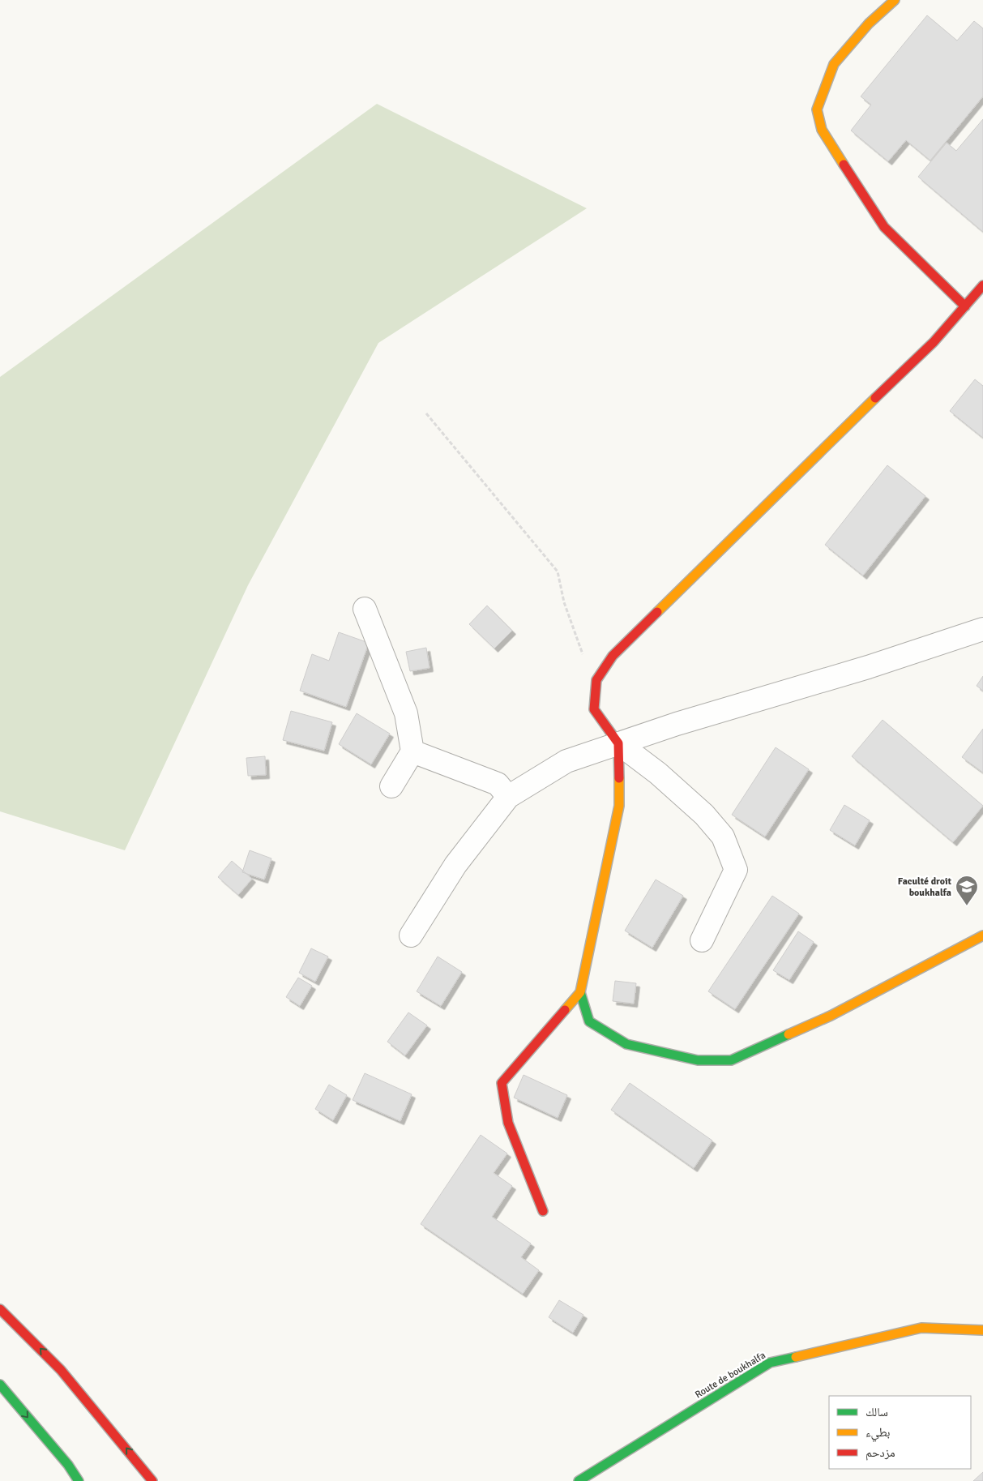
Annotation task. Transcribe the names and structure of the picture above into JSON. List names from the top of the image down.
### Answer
{
  "streets": {
    "main road": ["Route de boukhalfa"]
  },
  "places": {
    "school or university": ["Faculté droit boukhalfa"]
  },
  "legend": ["سالك", "بطيء", "مزدحم"]
}
